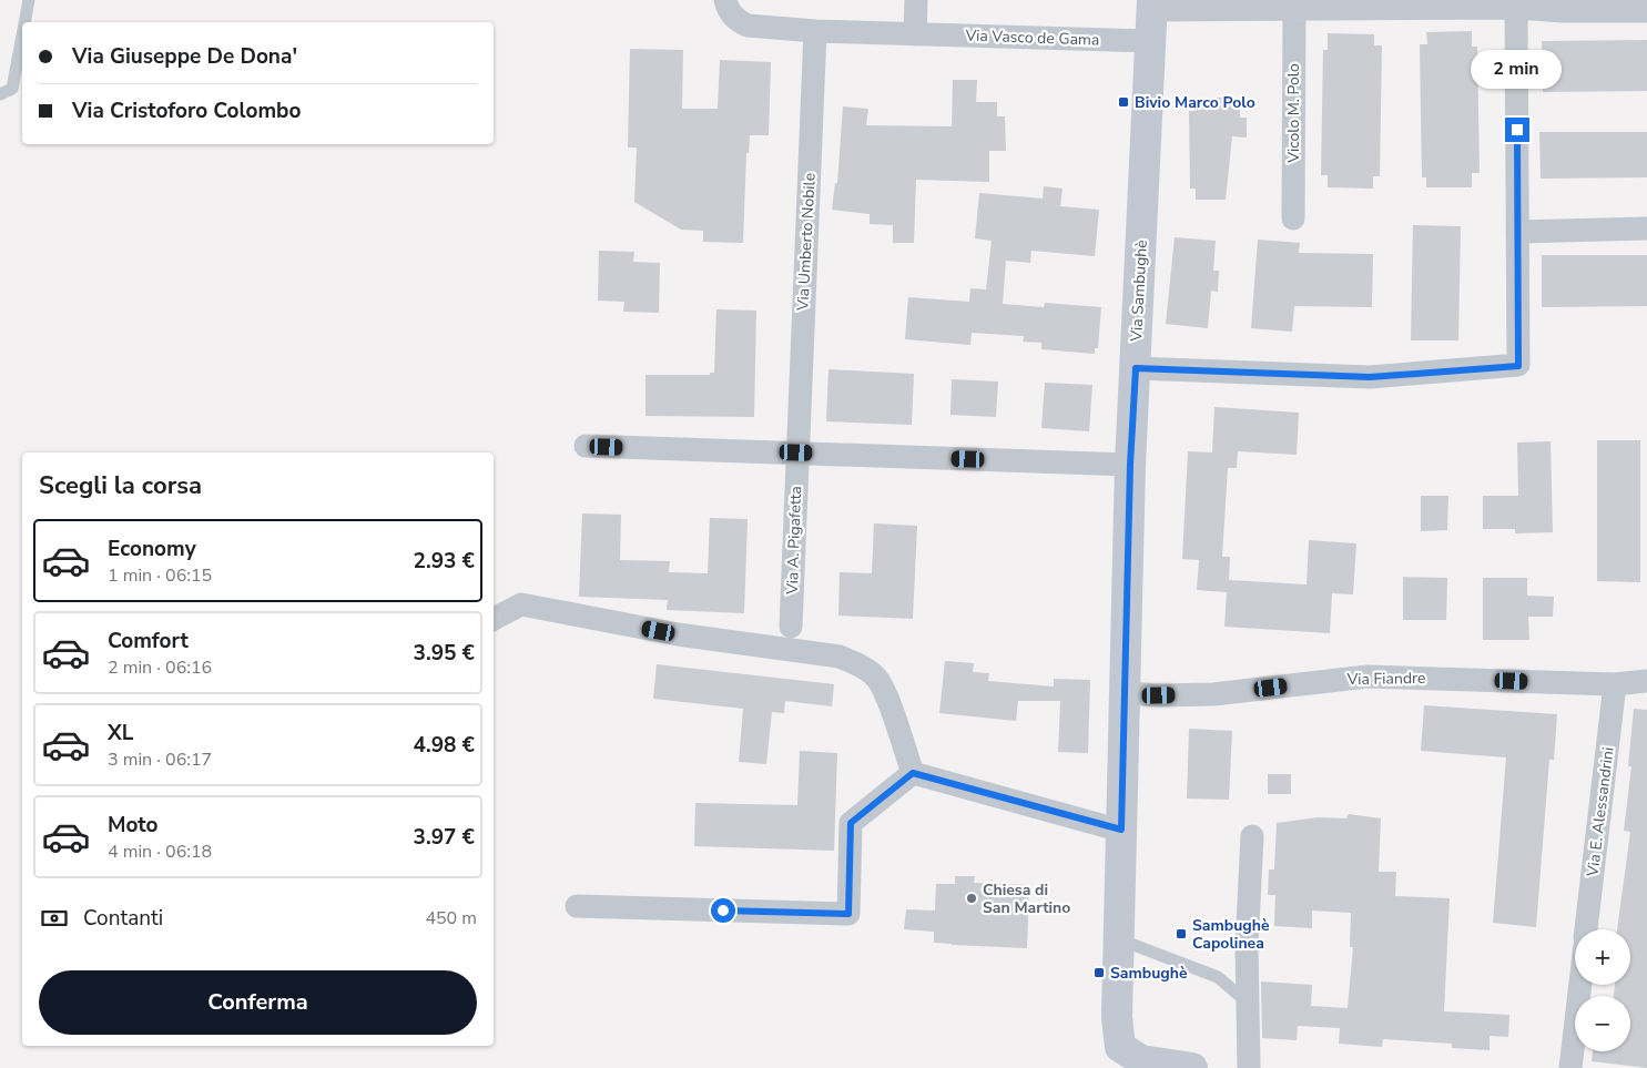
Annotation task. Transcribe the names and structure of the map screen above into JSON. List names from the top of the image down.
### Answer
{
  "streets": {
    "street": [
      "Via Vasco de Gama",
      "Vicolo M. Polo",
      "Via Umberto Nobile",
      "Via Sambughè",
      "Via A. Pigafetta",
      "Via Fiandre",
      "Via E. Alessandrini"
    ]
  },
  "crossings": [
    ["Via Vasco de Gama", "Via Umberto Nobile"],
    ["Via Vasco de Gama", "Via Sambughè"],
    ["Via Umberto Nobile", "Via A. Pigafetta"],
    ["Via Sambughè", "Via Fiandre"],
    ["Via Fiandre", "Via E. Alessandrini"]
  ],
  "places": {
    "transit": ["Bivio Marco Polo", "Sambughè Capolinea", "Sambughè"],
    "other": ["Chiesa di San Martino"]
  },
  "page": {
    "banner": ["Via Giuseppe De Dona'", "Via Cristoforo Colombo"],
    "bubble": "2 min",
    "heading": "Scegli la corsa",
    "list": [
      {
        "name": "Economy",
        "note": "1 min · 06:15",
        "value": "2.93 €"
      },
      {
        "name": "Comfort",
        "note": "2 min · 06:16",
        "value": "3.95 €"
      },
      {
        "name": "XL",
        "note": "3 min · 06:17",
        "value": "4.98 €"
      },
      {
        "name": "Moto",
        "note": "4 min · 06:18",
        "value": "3.97 €"
      }
    ],
    "pay": ["Contanti", "450 m"],
    "map_buttons": ["+", "−"],
    "buttons": "Conferma"
  }
}
